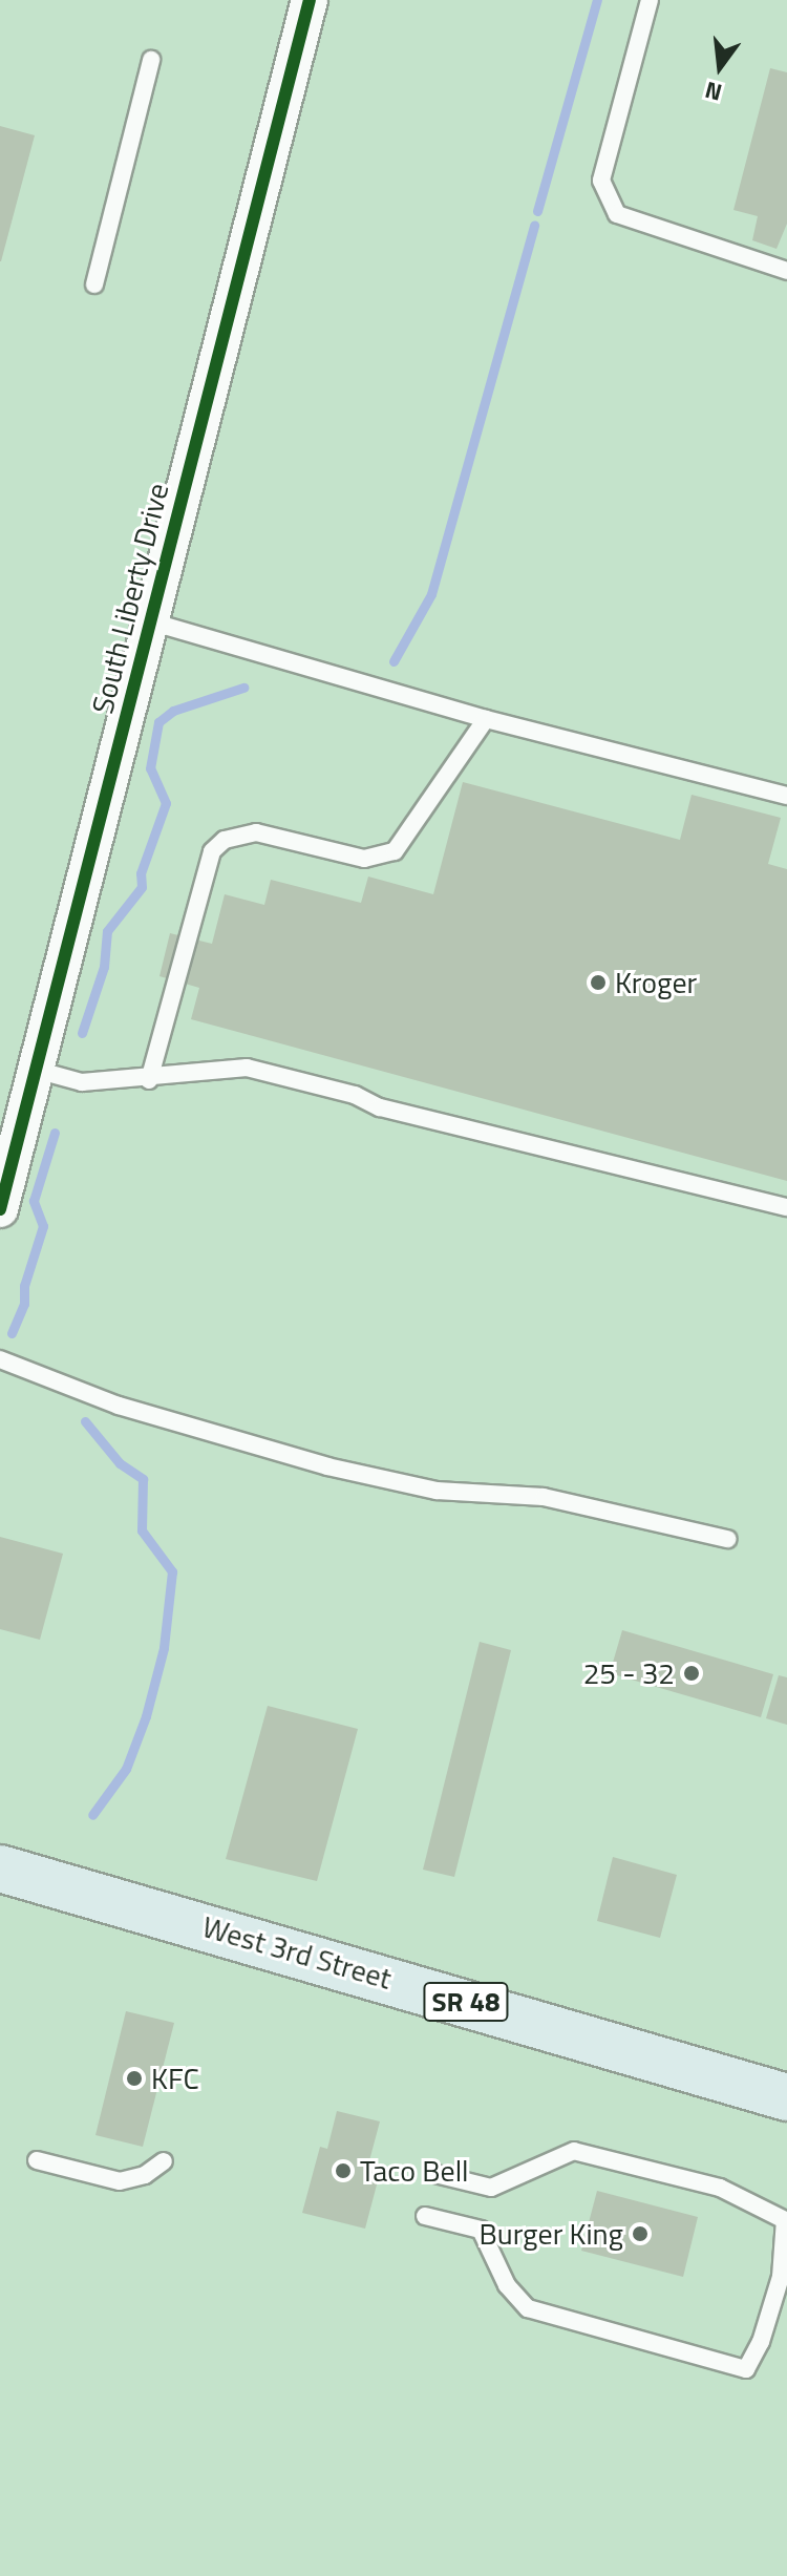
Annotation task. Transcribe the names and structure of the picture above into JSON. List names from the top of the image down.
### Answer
{
  "streets": {
    "main road": ["West 3rd Street", "SR 48"],
    "street": ["South Liberty Drive"]
  },
  "places": [
    "Kroger",
    "25 - 32",
    "KFC",
    "Taco Bell",
    "Burger King"
  ],
  "north": "bottom"
}
